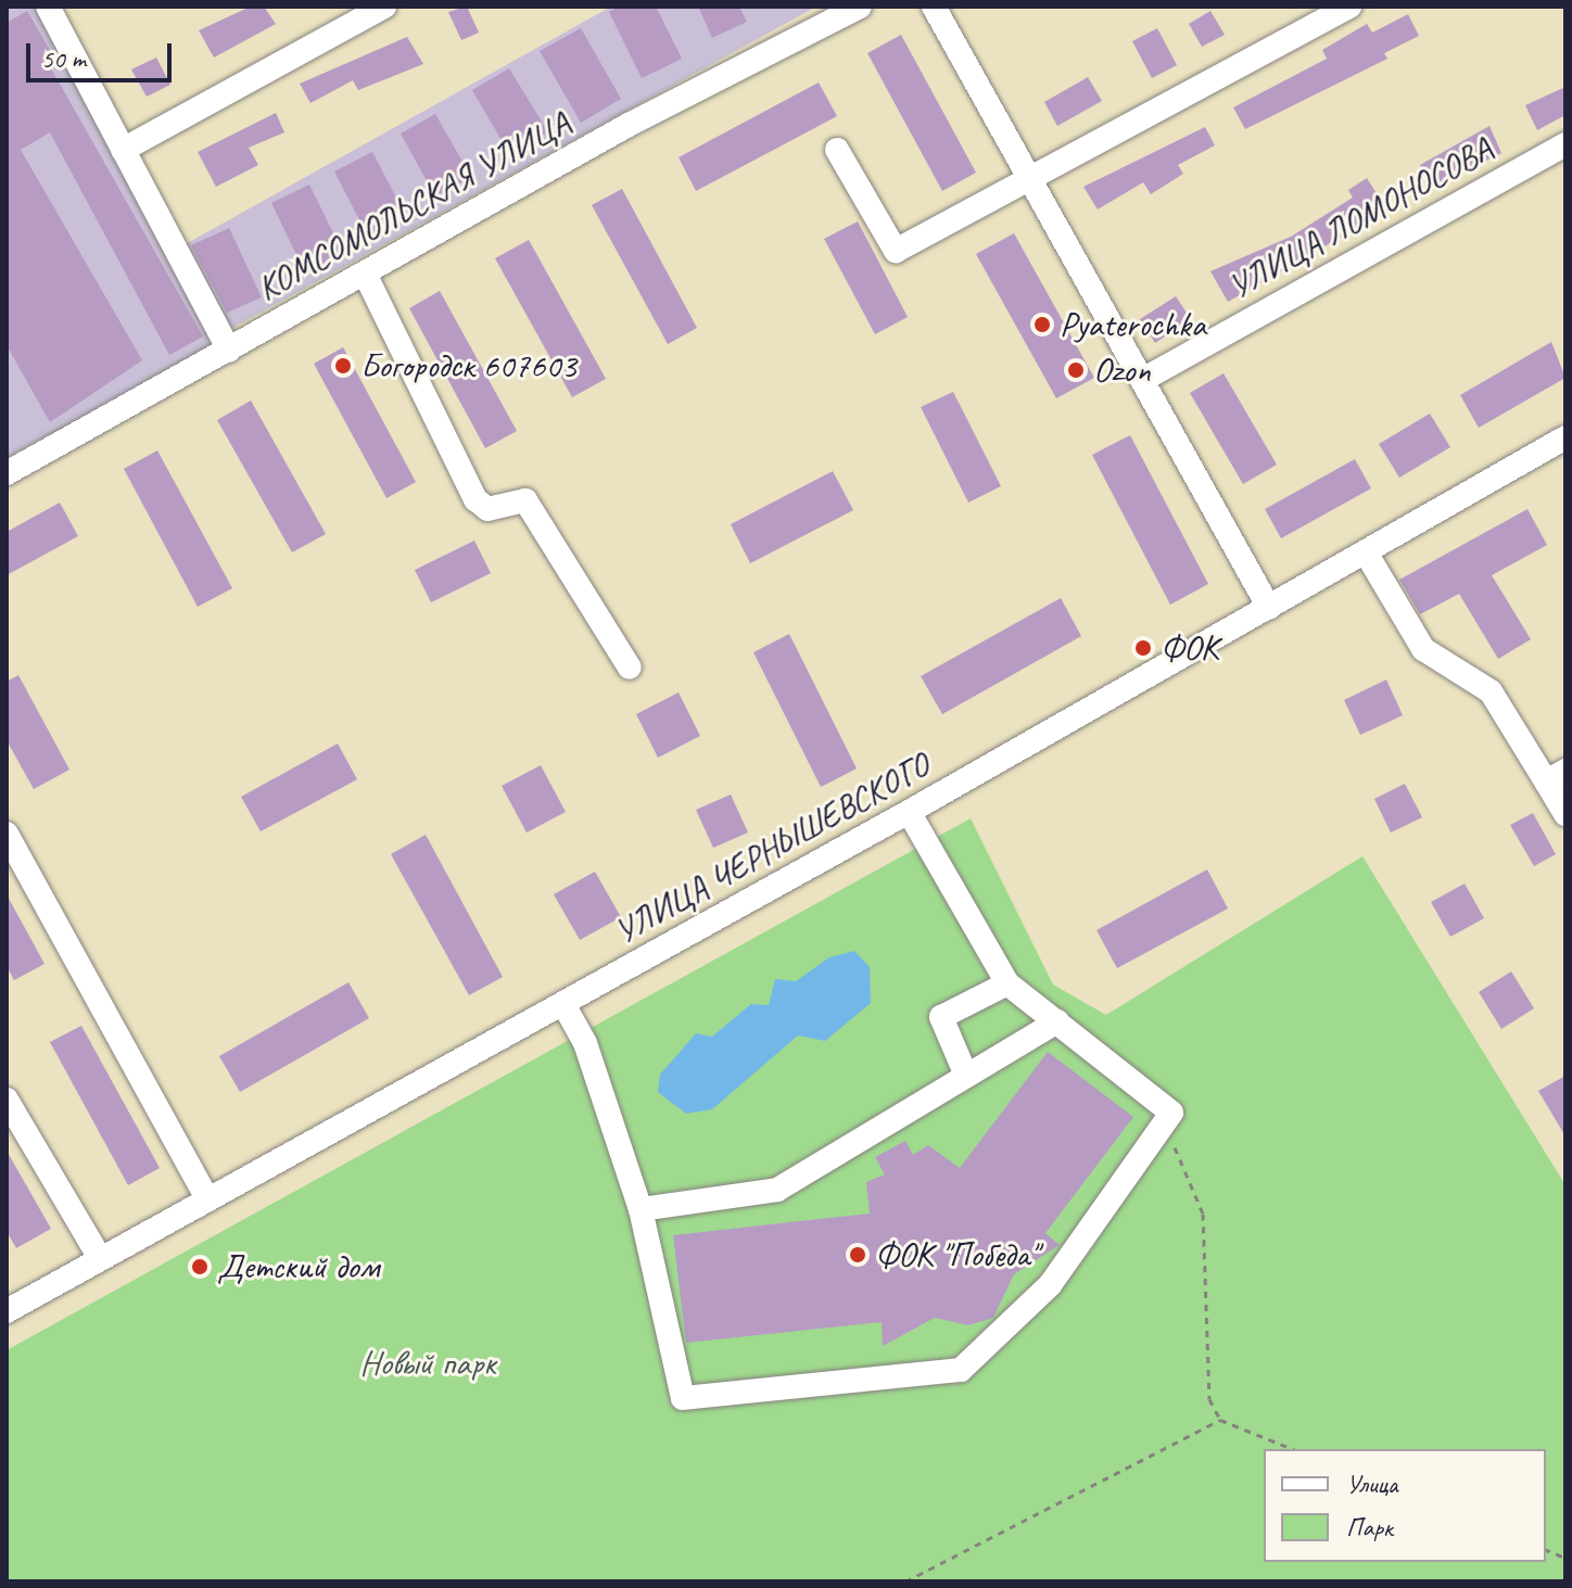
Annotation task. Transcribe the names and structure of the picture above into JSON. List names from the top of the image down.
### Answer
{
  "streets": {
    "street": ["КОМСОМОЛЬСКАЯ УЛИЦА", "УЛИЦА ЛОМОНОСОВА", "УЛИЦА ЧЕРНЫШЕВСКОГО"]
  },
  "parks": ["Новый парк"],
  "places": [
    "Pyaterochka",
    "Богородск 607603",
    "Ozon",
    "ФОК",
    "ФОК \"Победа\"",
    "Детский дом"
  ],
  "legend": ["Улица", "Парк"],
  "scale_bar": "50 m"
}
